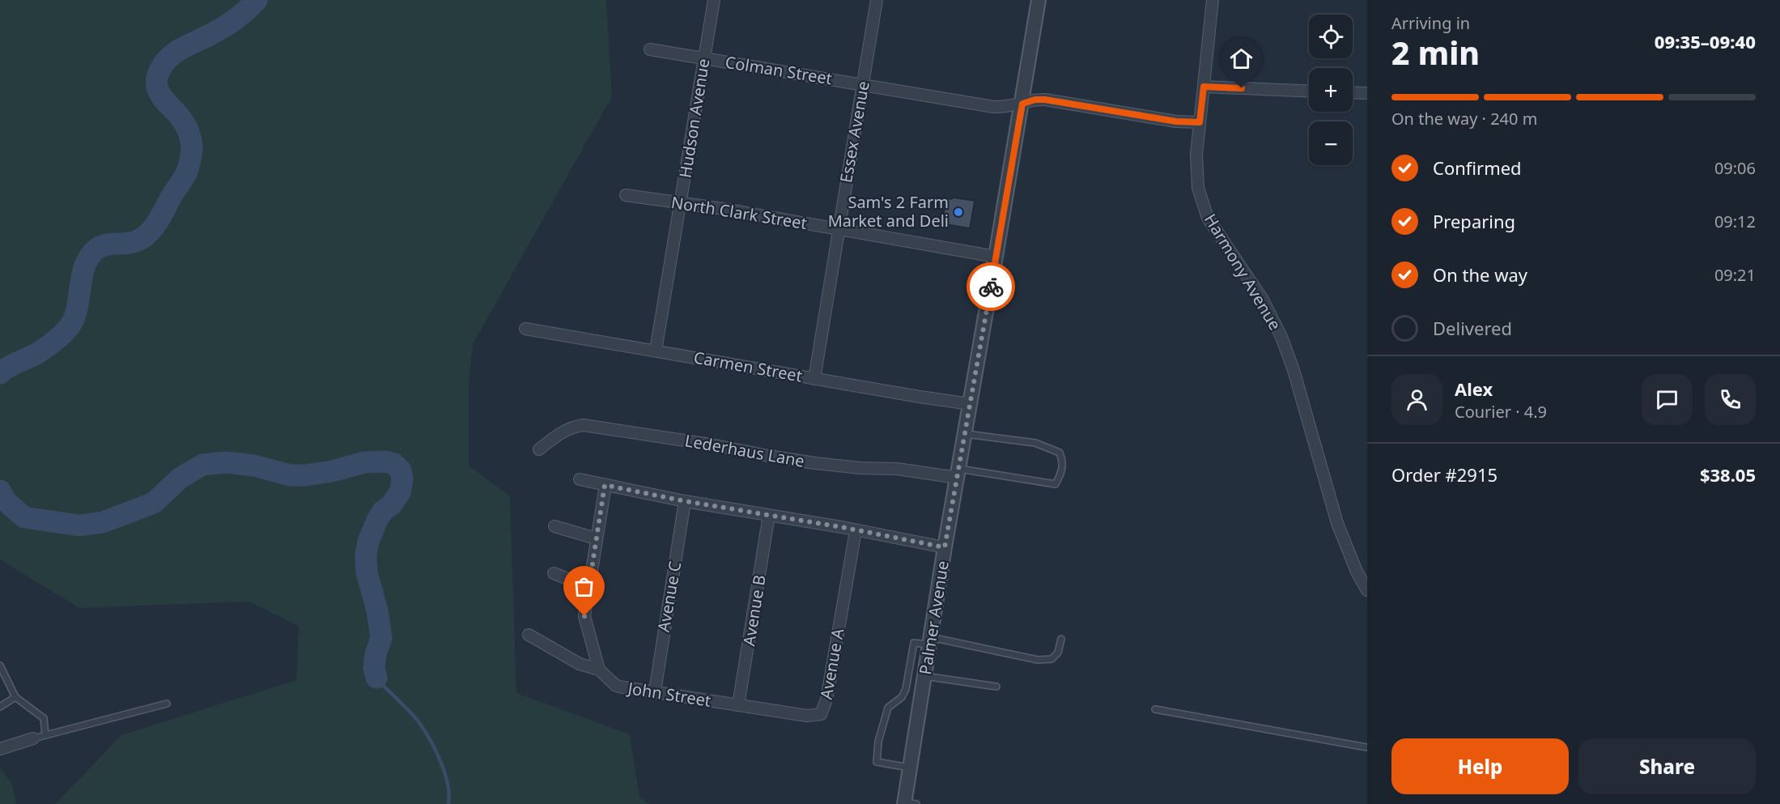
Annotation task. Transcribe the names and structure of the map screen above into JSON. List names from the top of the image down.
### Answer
{
  "streets": {
    "street": [
      "Colman Street",
      "Hudson Avenue",
      "Essex Avenue",
      "North Clark Street",
      "Harmony Avenue",
      "Carmen Street",
      "Lederhaus Lane",
      "Avenue C",
      "Avenue B",
      "Palmer Avenue",
      "Avenue A",
      "John Street"
    ]
  },
  "crossings": [
    ["Colman Street", "Hudson Avenue"],
    ["Colman Street", "Essex Avenue"],
    ["Colman Street", "Harmony Avenue"],
    ["Colman Street", "Palmer Avenue"],
    ["Hudson Avenue", "North Clark Street"],
    ["Hudson Avenue", "Carmen Street"],
    ["Essex Avenue", "North Clark Street"],
    ["Essex Avenue", "Carmen Street"],
    ["North Clark Street", "Palmer Avenue"],
    ["Carmen Street", "Palmer Avenue"],
    ["Lederhaus Lane", "Palmer Avenue"],
    ["Avenue C", "John Street"],
    ["Avenue B", "Avenue A"],
    ["Avenue B", "John Street"],
    ["Avenue A", "John Street"]
  ],
  "places": ["Sam's 2 Farm Market and Deli"],
  "page": {
    "heading": ["2 min", "Arriving in", "09:35–09:40"],
    "panel": [
      "Alex",
      "Courier · 4.9",
      "Order #2915",
      "$38.05"
    ],
    "map_buttons": ["+", "−"],
    "bar": "On the way · 240 m",
    "list": [
      ["Confirmed", "09:06"],
      ["Preparing", "09:12"],
      ["On the way", "09:21"],
      "Delivered"
    ],
    "buttons": ["Help", "Share"]
  }
}
